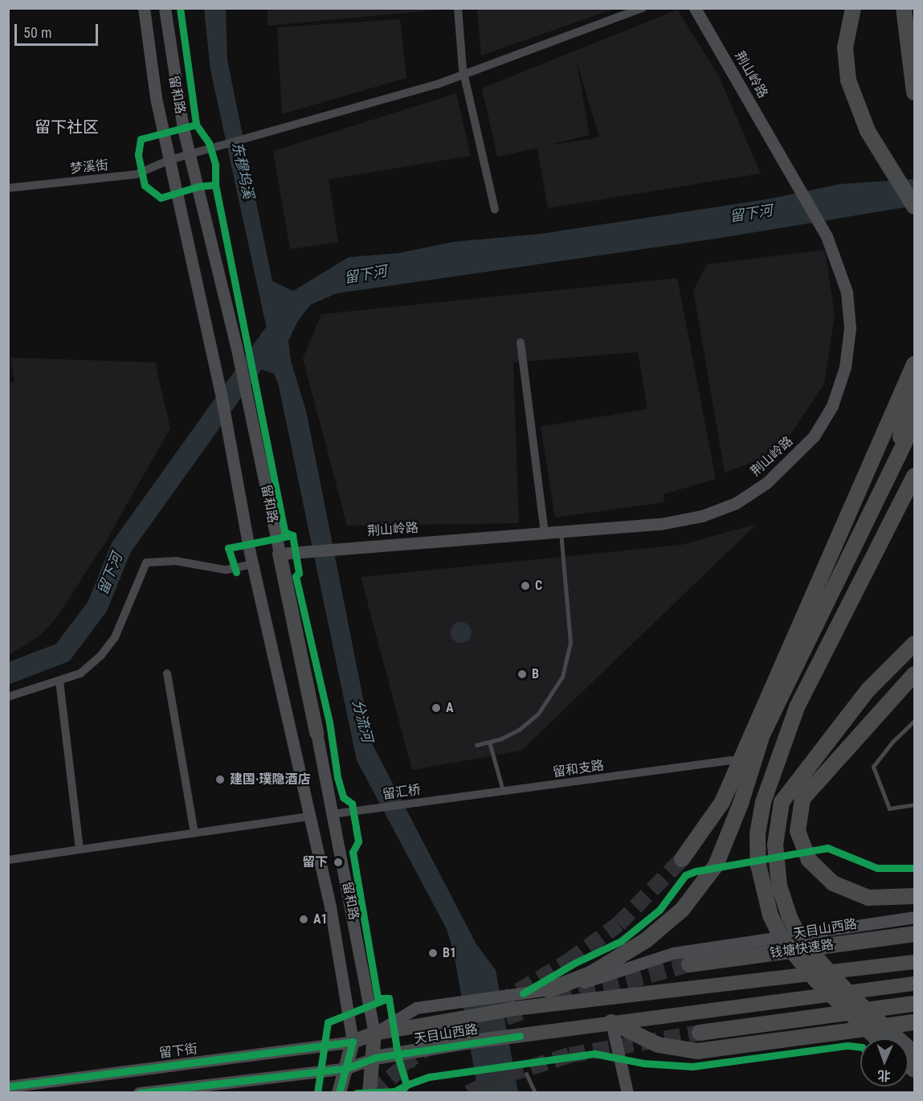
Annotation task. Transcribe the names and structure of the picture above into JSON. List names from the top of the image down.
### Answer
{
  "streets": {
    "highway": ["钱塘快速路"],
    "main road": [
      "荆山岭路",
      "留和路",
      "天目山西路",
      "留下街"
    ],
    "street": ["梦溪街", "留和支路", "留汇桥"]
  },
  "crossings": [
    ["荆山岭路", "留和路"],
    ["留和路", "梦溪街"],
    ["留和路", "留汇桥"],
    ["留和路", "天目山西路"],
    ["留和路", "留下街"],
    ["留和支路", "留汇桥"],
    ["天目山西路", "留下街"]
  ],
  "districts": ["留下社区"],
  "water": ["东穆坞溪", "留下河", "分流河"],
  "places": [
    "C",
    "B",
    "A",
    "建国·璞隐酒店",
    "留下",
    "A1",
    "B1"
  ],
  "scale_bar": "50 m",
  "north": "bottom"
}
